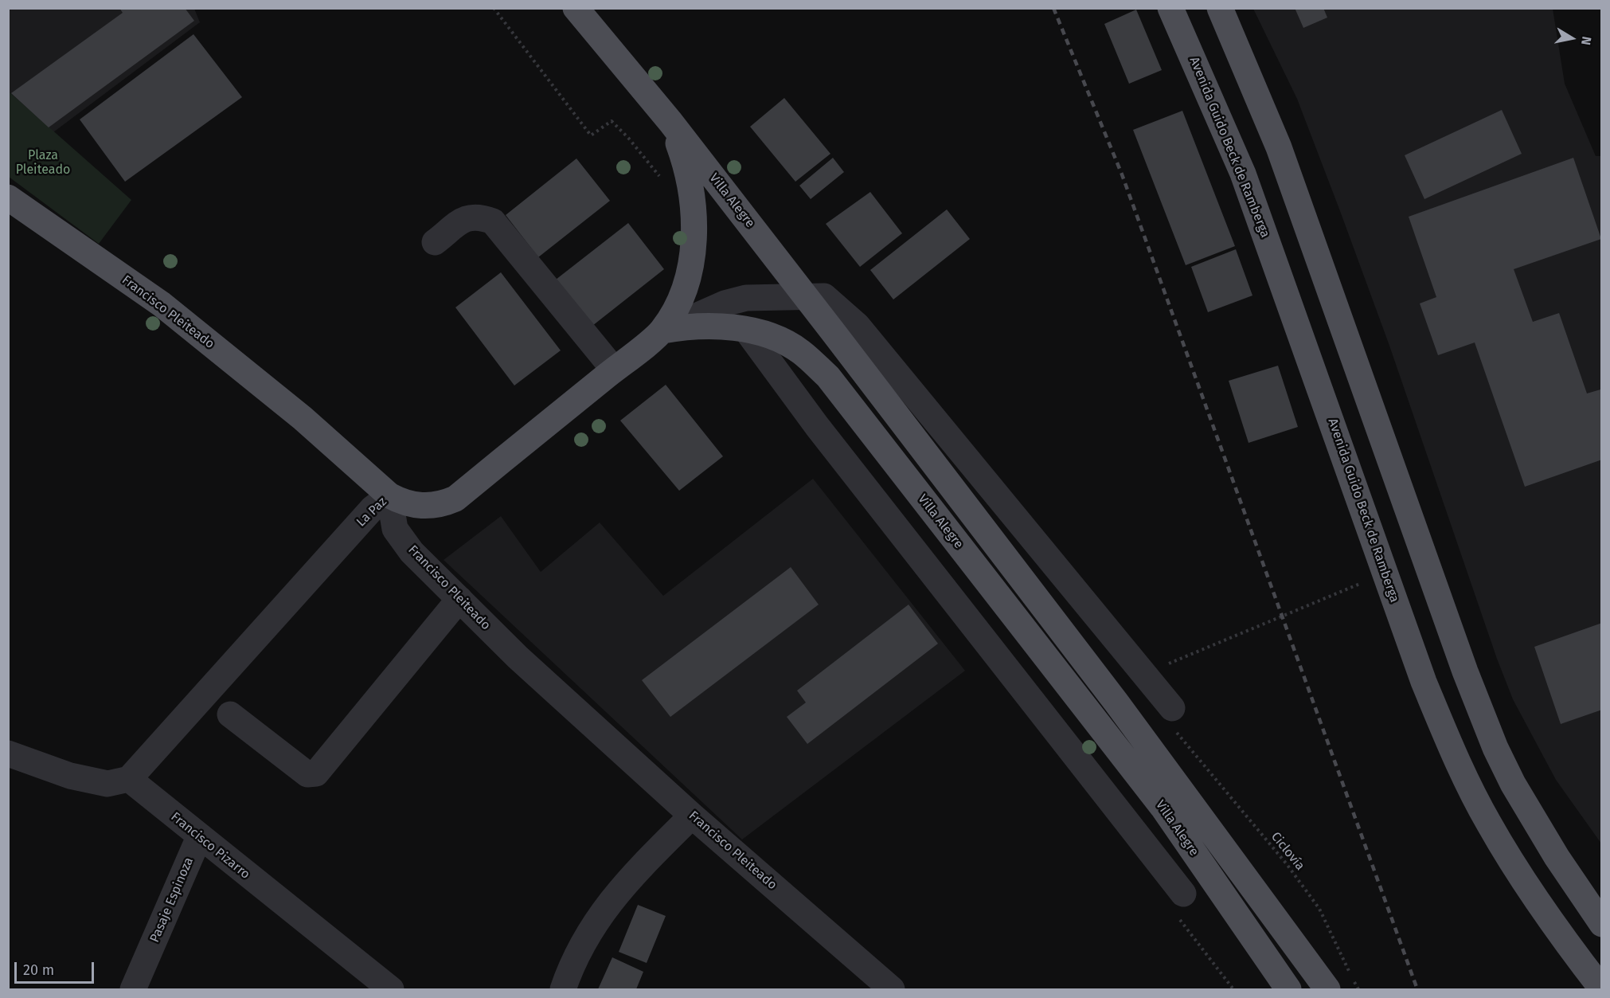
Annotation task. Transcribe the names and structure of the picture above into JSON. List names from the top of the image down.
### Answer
{
  "streets": {
    "main road": [
      "Avenida Guido Beck de Ramberga",
      "Villa Alegre",
      "Francisco Pleiteado",
      "La Paz"
    ],
    "street": ["Francisco Pizarro", "Pasaje Espinoza"],
    "path": ["Ciclovía"]
  },
  "crossings": [
    ["Villa Alegre", "La Paz"],
    ["Francisco Pleiteado", "La Paz"],
    ["La Paz", "Francisco Pizarro"],
    ["Francisco Pizarro", "Pasaje Espinoza"]
  ],
  "parks": ["Plaza Pleiteado"],
  "scale_bar": "20 m",
  "north": "right"
}
